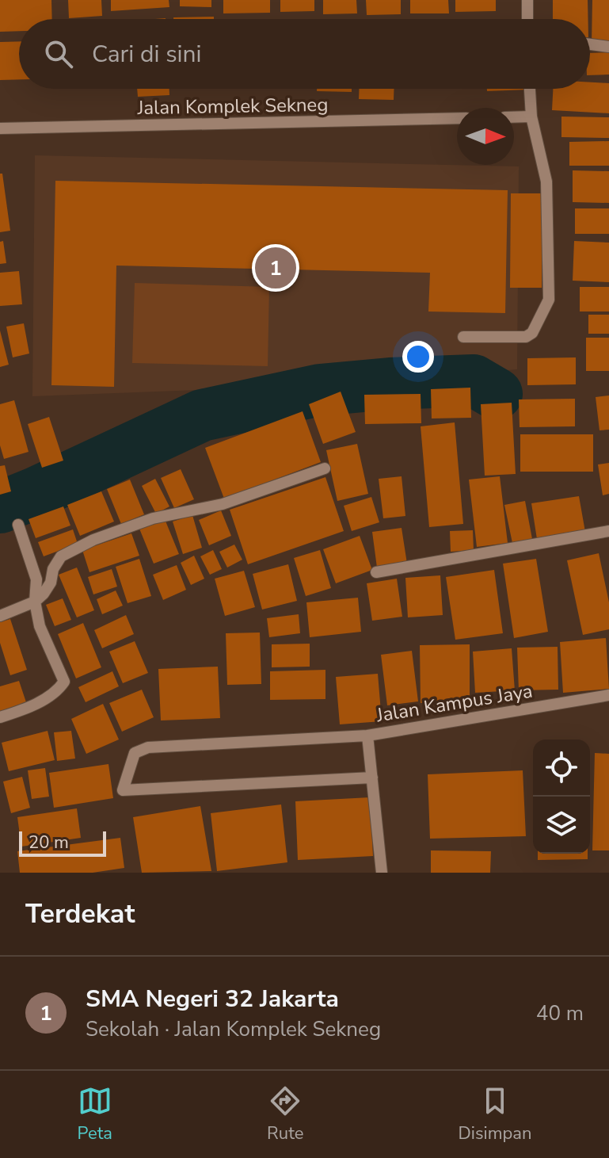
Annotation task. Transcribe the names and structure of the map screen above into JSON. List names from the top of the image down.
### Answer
{
  "streets": {
    "street": ["Jalan Komplek Sekneg", "Jalan Kampus Jaya"]
  },
  "scale_bar": "20 m",
  "north": "right",
  "page": {
    "search": "Cari di sini",
    "pins": "1",
    "scale": "20 m",
    "heading": "Terdekat",
    "list": [
      {
        "mark": "1",
        "name": "SMA Negeri 32 Jakarta",
        "note": "Sekolah · Jalan Komplek Sekneg",
        "value": "40 m"
      }
    ],
    "nav": ["Peta", "Rute", "Disimpan"]
  }
}
